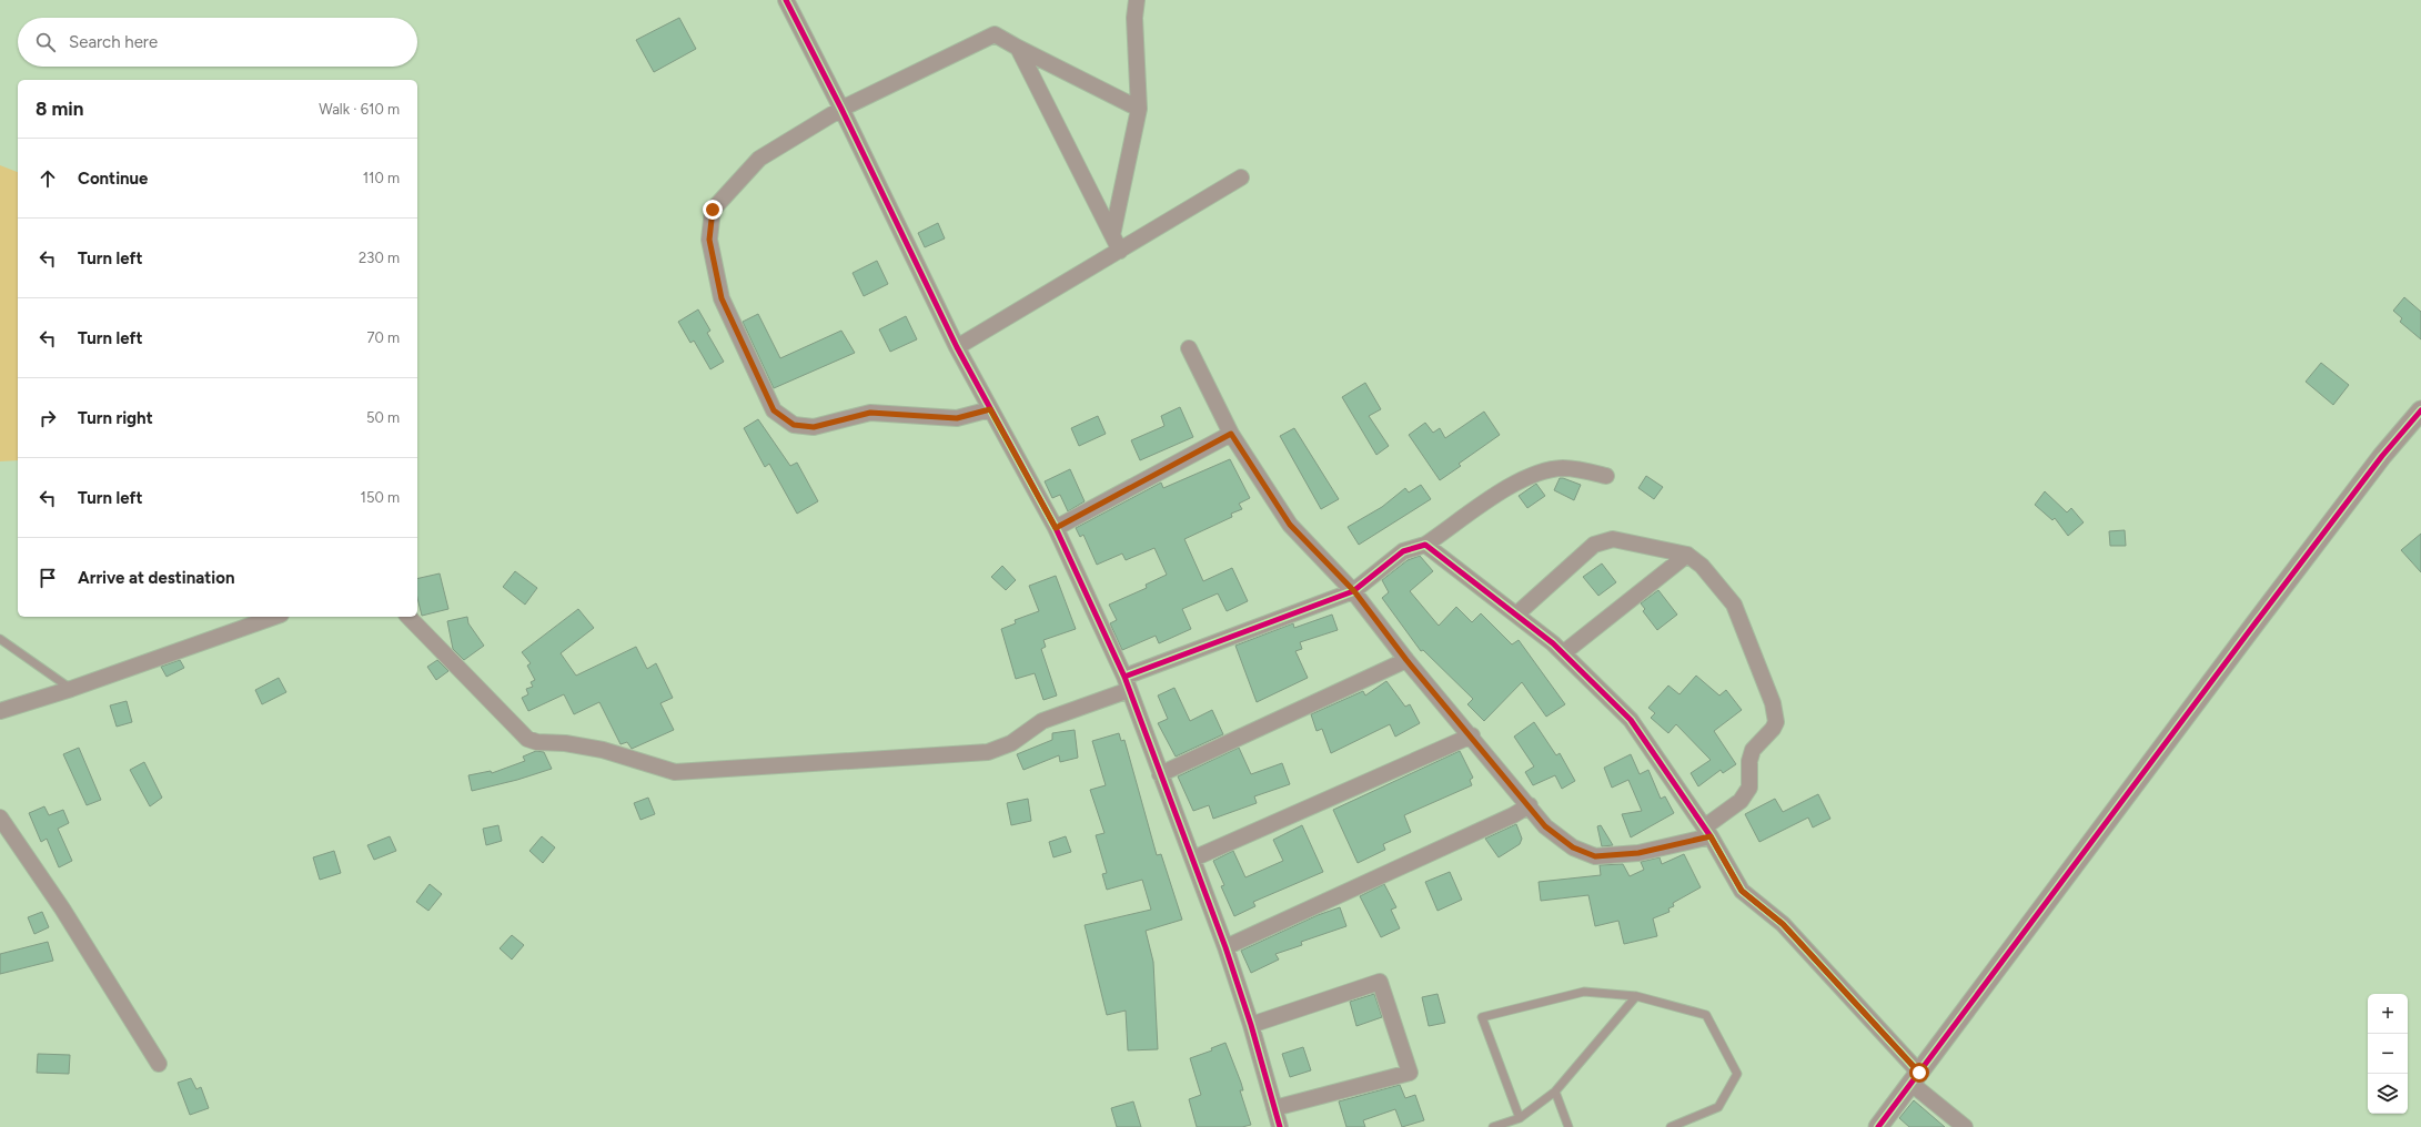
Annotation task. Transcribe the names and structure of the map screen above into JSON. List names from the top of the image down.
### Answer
{
  "page": {
    "search": "Search here",
    "heading": ["8 min", "Walk · 610 m"],
    "list": [
      ["Continue", "110 m"],
      ["Turn left", "230 m"],
      ["Turn left", "70 m"],
      ["Turn right", "50 m"],
      ["Turn left", "150 m"],
      "Arrive at destination"
    ],
    "map_buttons": ["+", "−"]
  }
}
